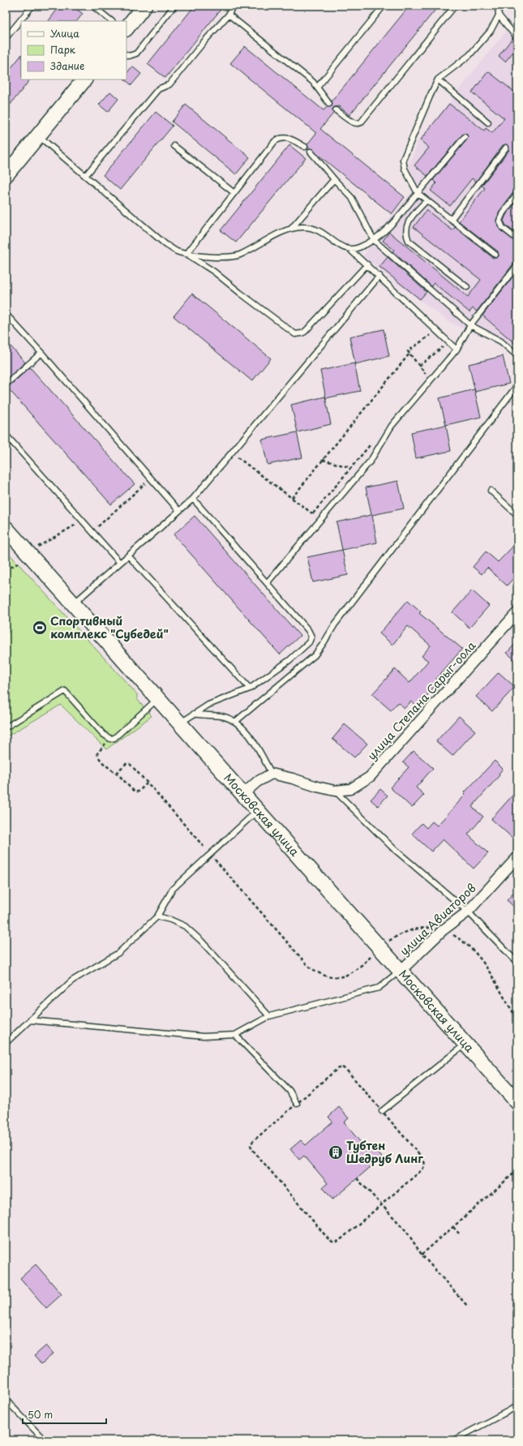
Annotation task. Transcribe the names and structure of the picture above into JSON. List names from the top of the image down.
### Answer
{
  "streets": {
    "main road": ["Московская улица"],
    "street": ["улица Степана Сарыг-оола", "улица Авиаторов"]
  },
  "crossings": [
    ["Московская улица", "улица Авиаторов"]
  ],
  "places": {
    "sports": ["Спортивный комплекс \"Субедей\""],
    "building": ["Тубтен Шедруб Линг"]
  },
  "legend": ["Улица", "Парк", "Здание"],
  "scale_bar": "50 m"
}
